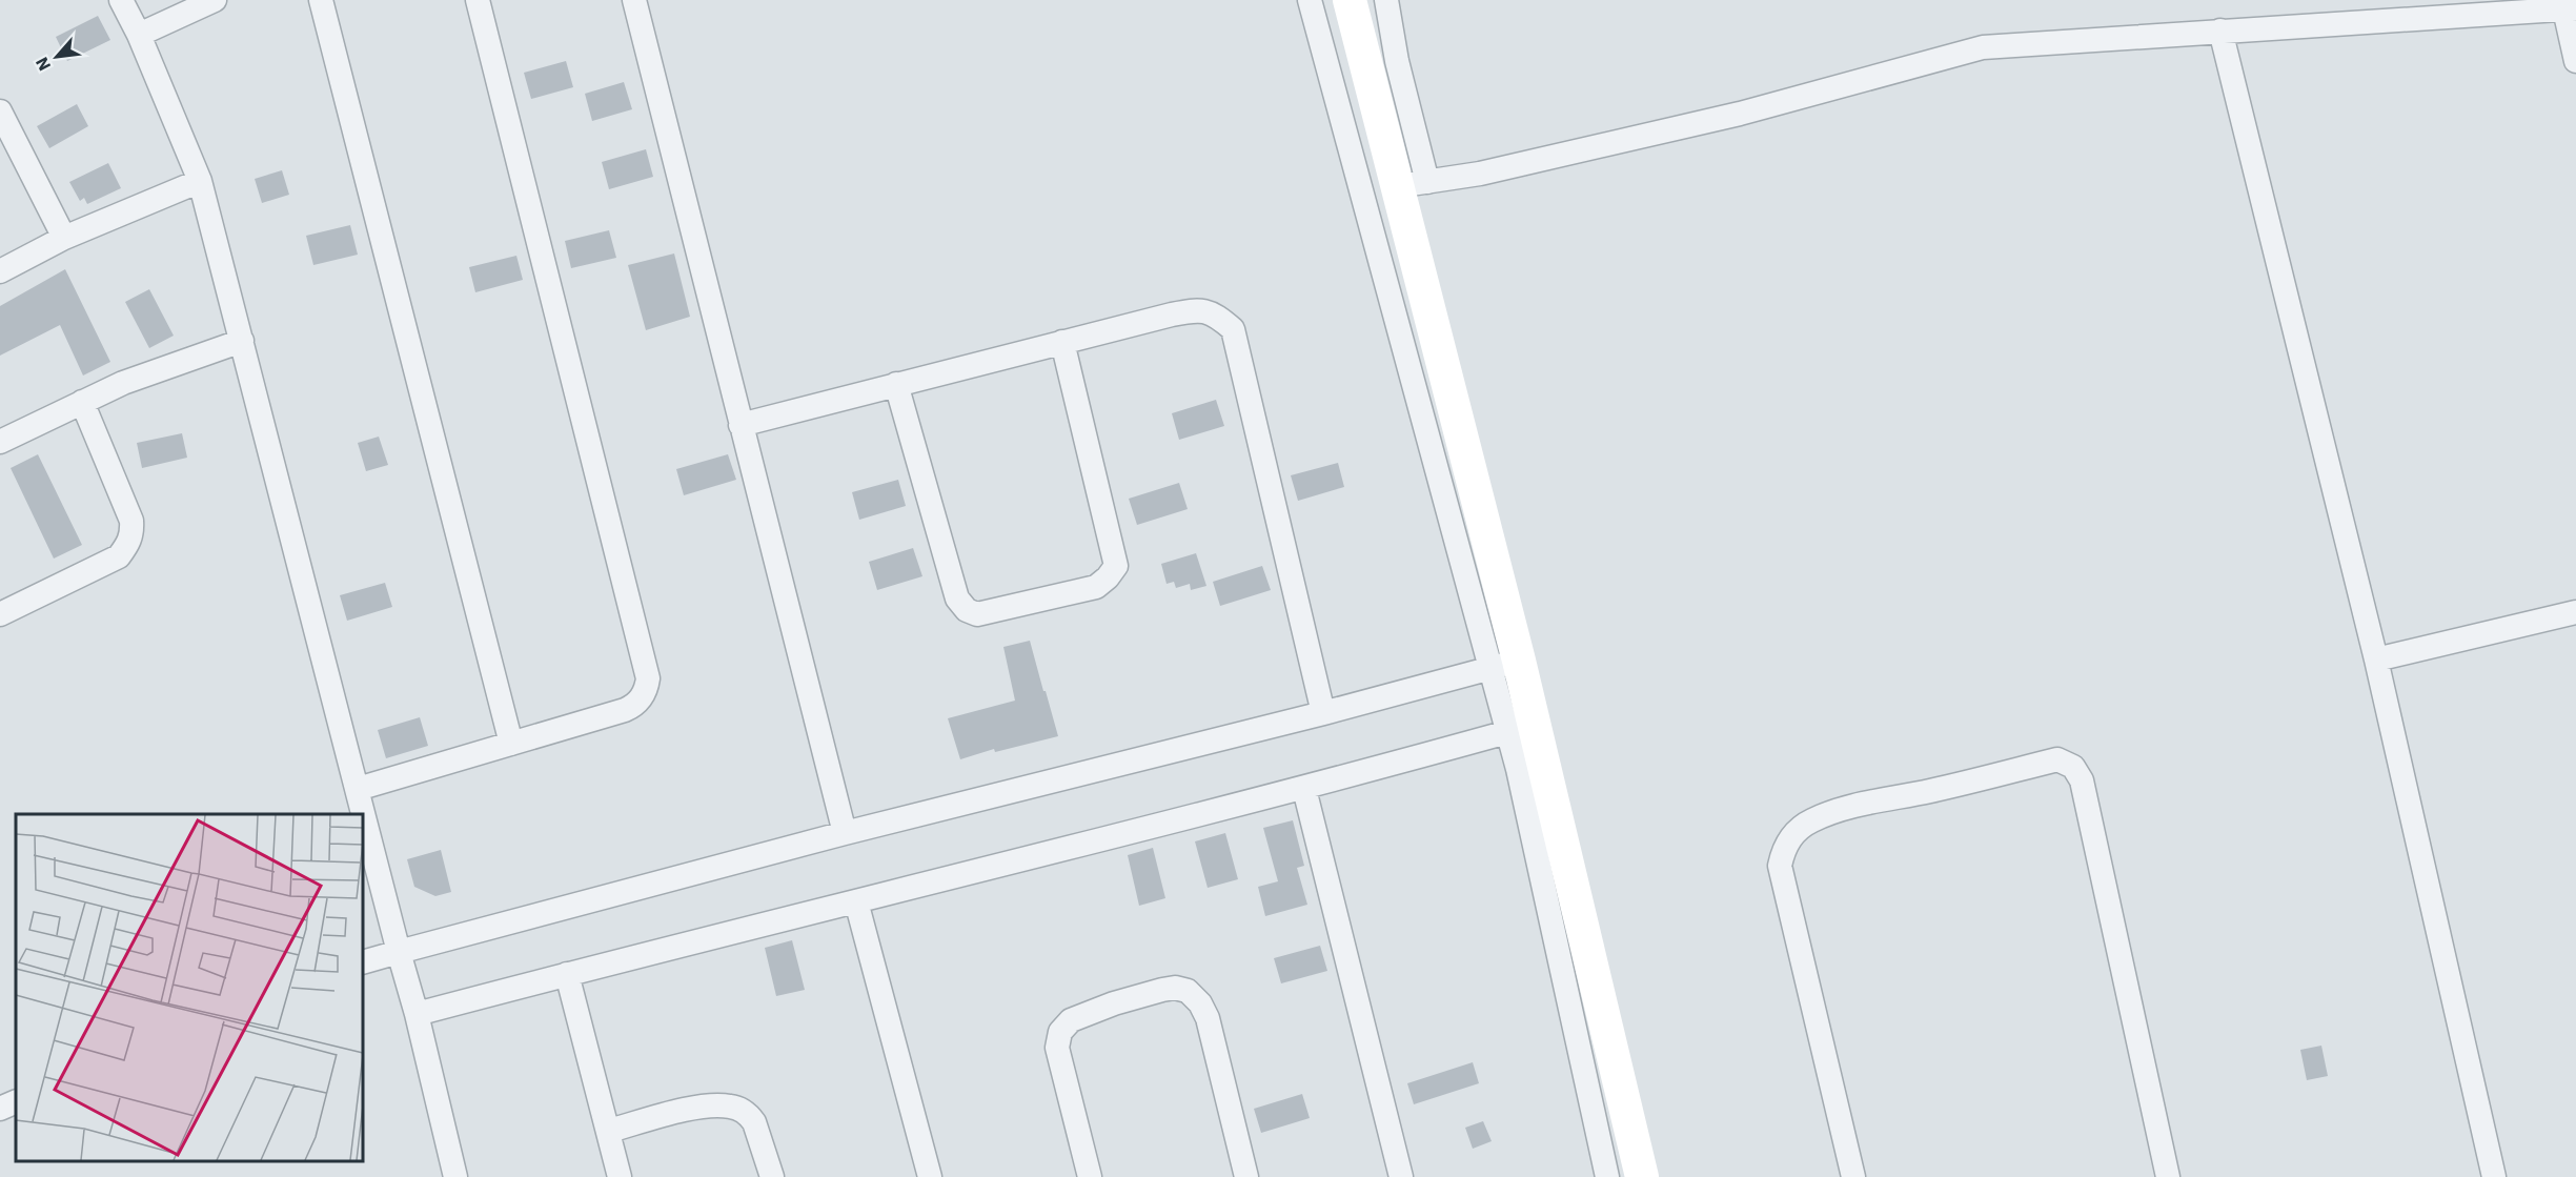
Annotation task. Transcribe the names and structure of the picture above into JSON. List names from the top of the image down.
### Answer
{
  "north": "bottom left"
}
